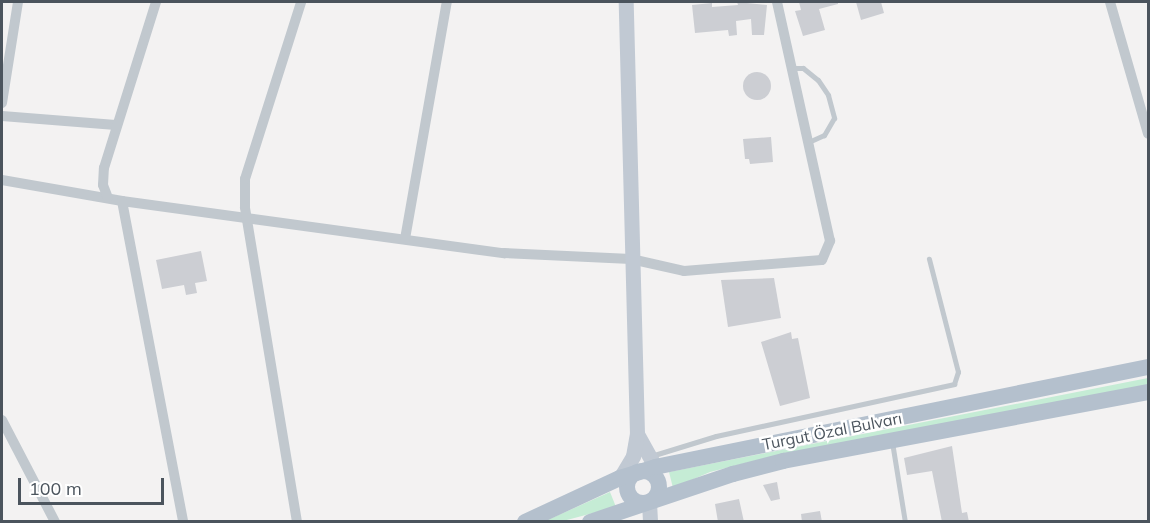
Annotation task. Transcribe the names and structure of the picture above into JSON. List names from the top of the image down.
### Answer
{
  "streets": {
    "main road": ["Turgut Özal Bulvarı"]
  },
  "scale_bar": "100 m"
}
